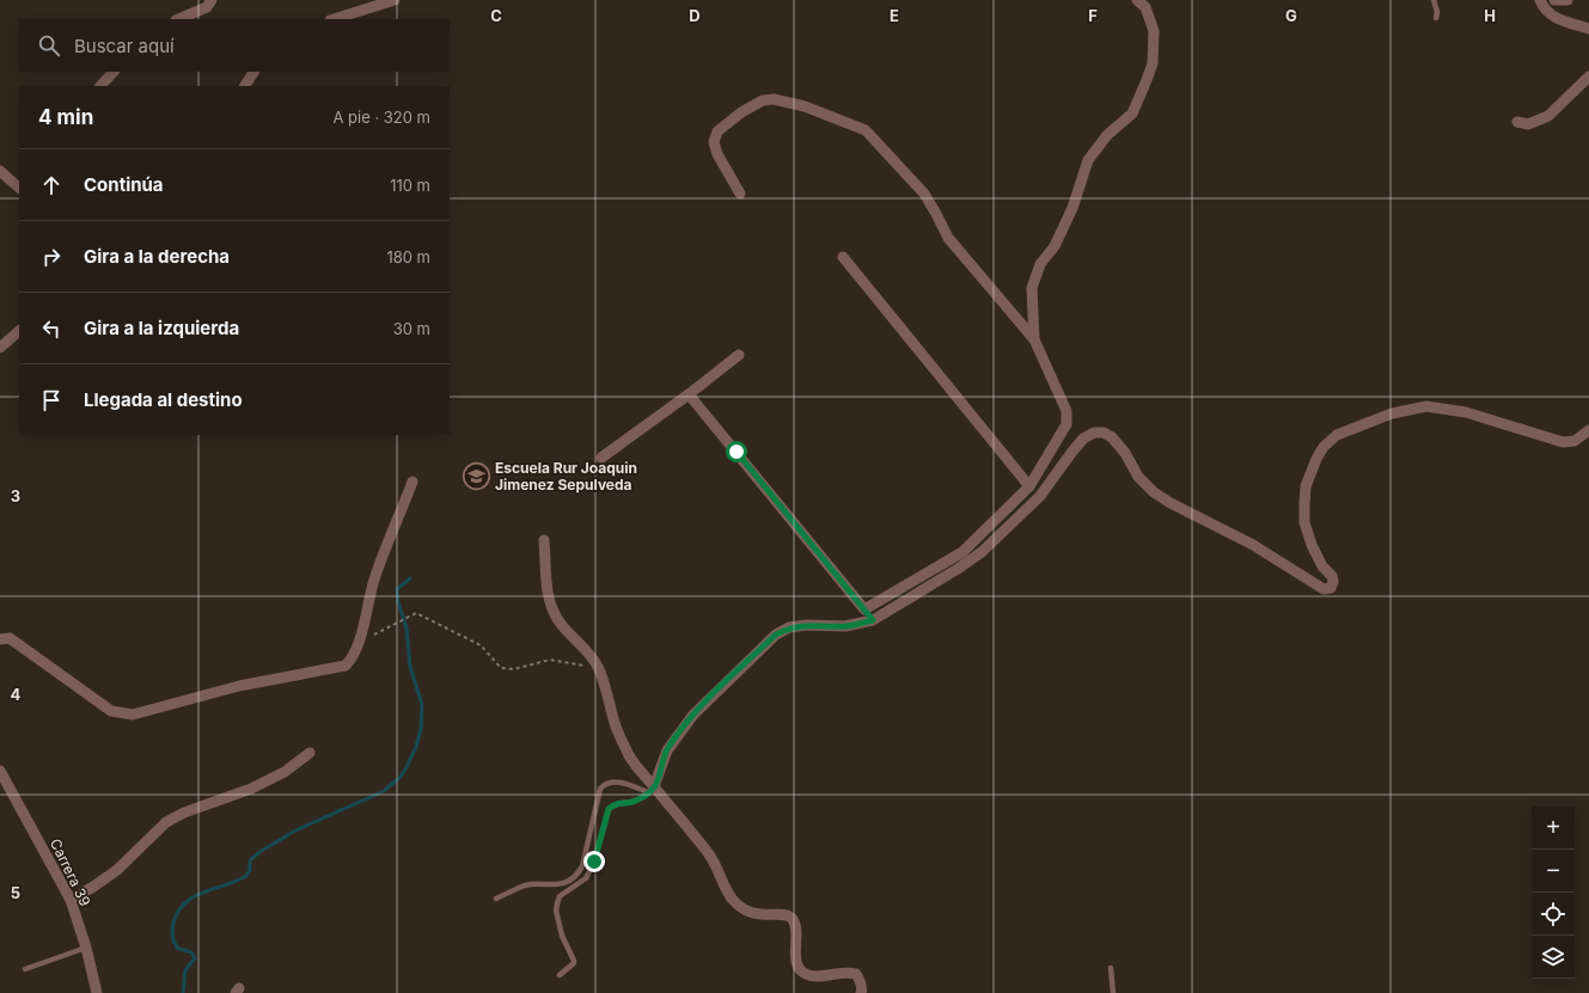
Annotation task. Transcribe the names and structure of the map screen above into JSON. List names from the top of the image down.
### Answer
{
  "streets": {
    "street": ["Carrera 39"]
  },
  "places": {
    "school or university": ["Escuela Rur Joaquin Jimenez Sepulveda"]
  },
  "page": {
    "search": "Buscar aquí",
    "heading": ["4 min", "A pie · 320 m"],
    "list": [
      ["Continúa", "110 m"],
      ["Gira a la derecha", "180 m"],
      ["Gira a la izquierda", "30 m"],
      "Llegada al destino"
    ],
    "map_buttons": ["+", "−"]
  },
  "grid": {
    "columns": [
      "C",
      "D",
      "E",
      "F",
      "G",
      "H"
    ],
    "rows": ["3", "4", "5"]
  }
}
